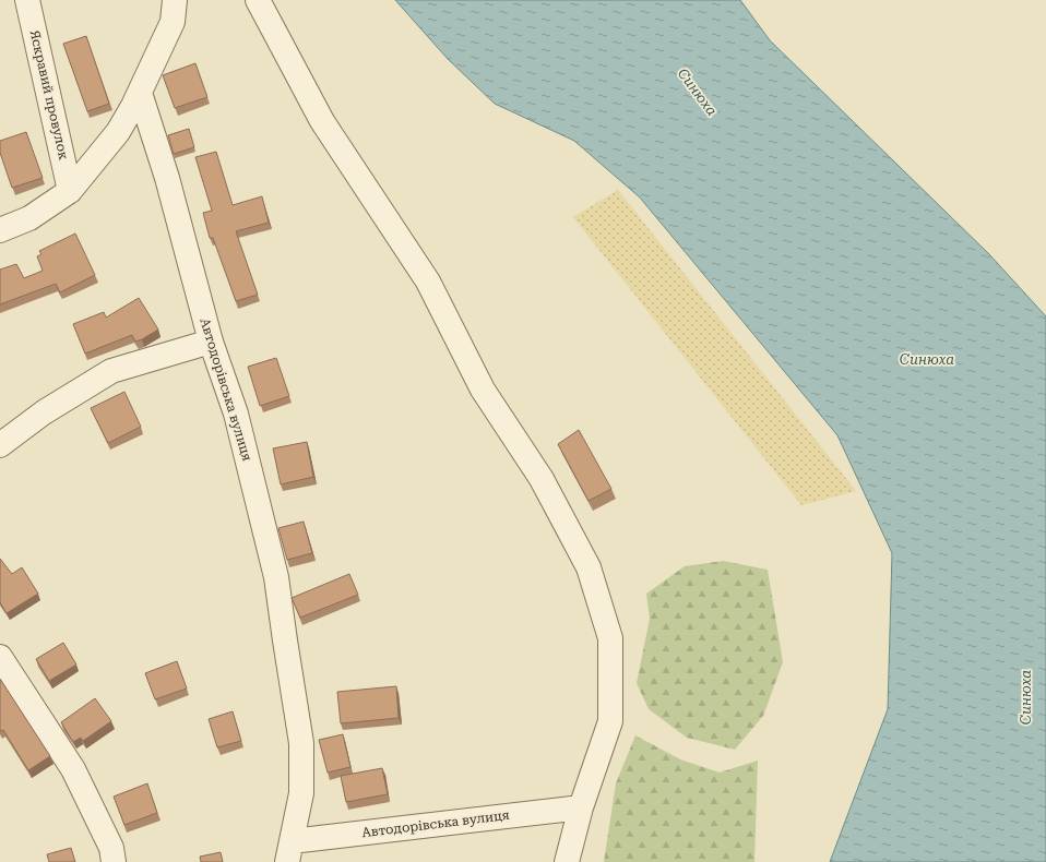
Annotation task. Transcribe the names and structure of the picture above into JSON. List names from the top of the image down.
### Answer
{
  "streets": {
    "street": ["Яскравий провулок", "Автодорівська вулиця"]
  },
  "water": ["Синюха"]
}
